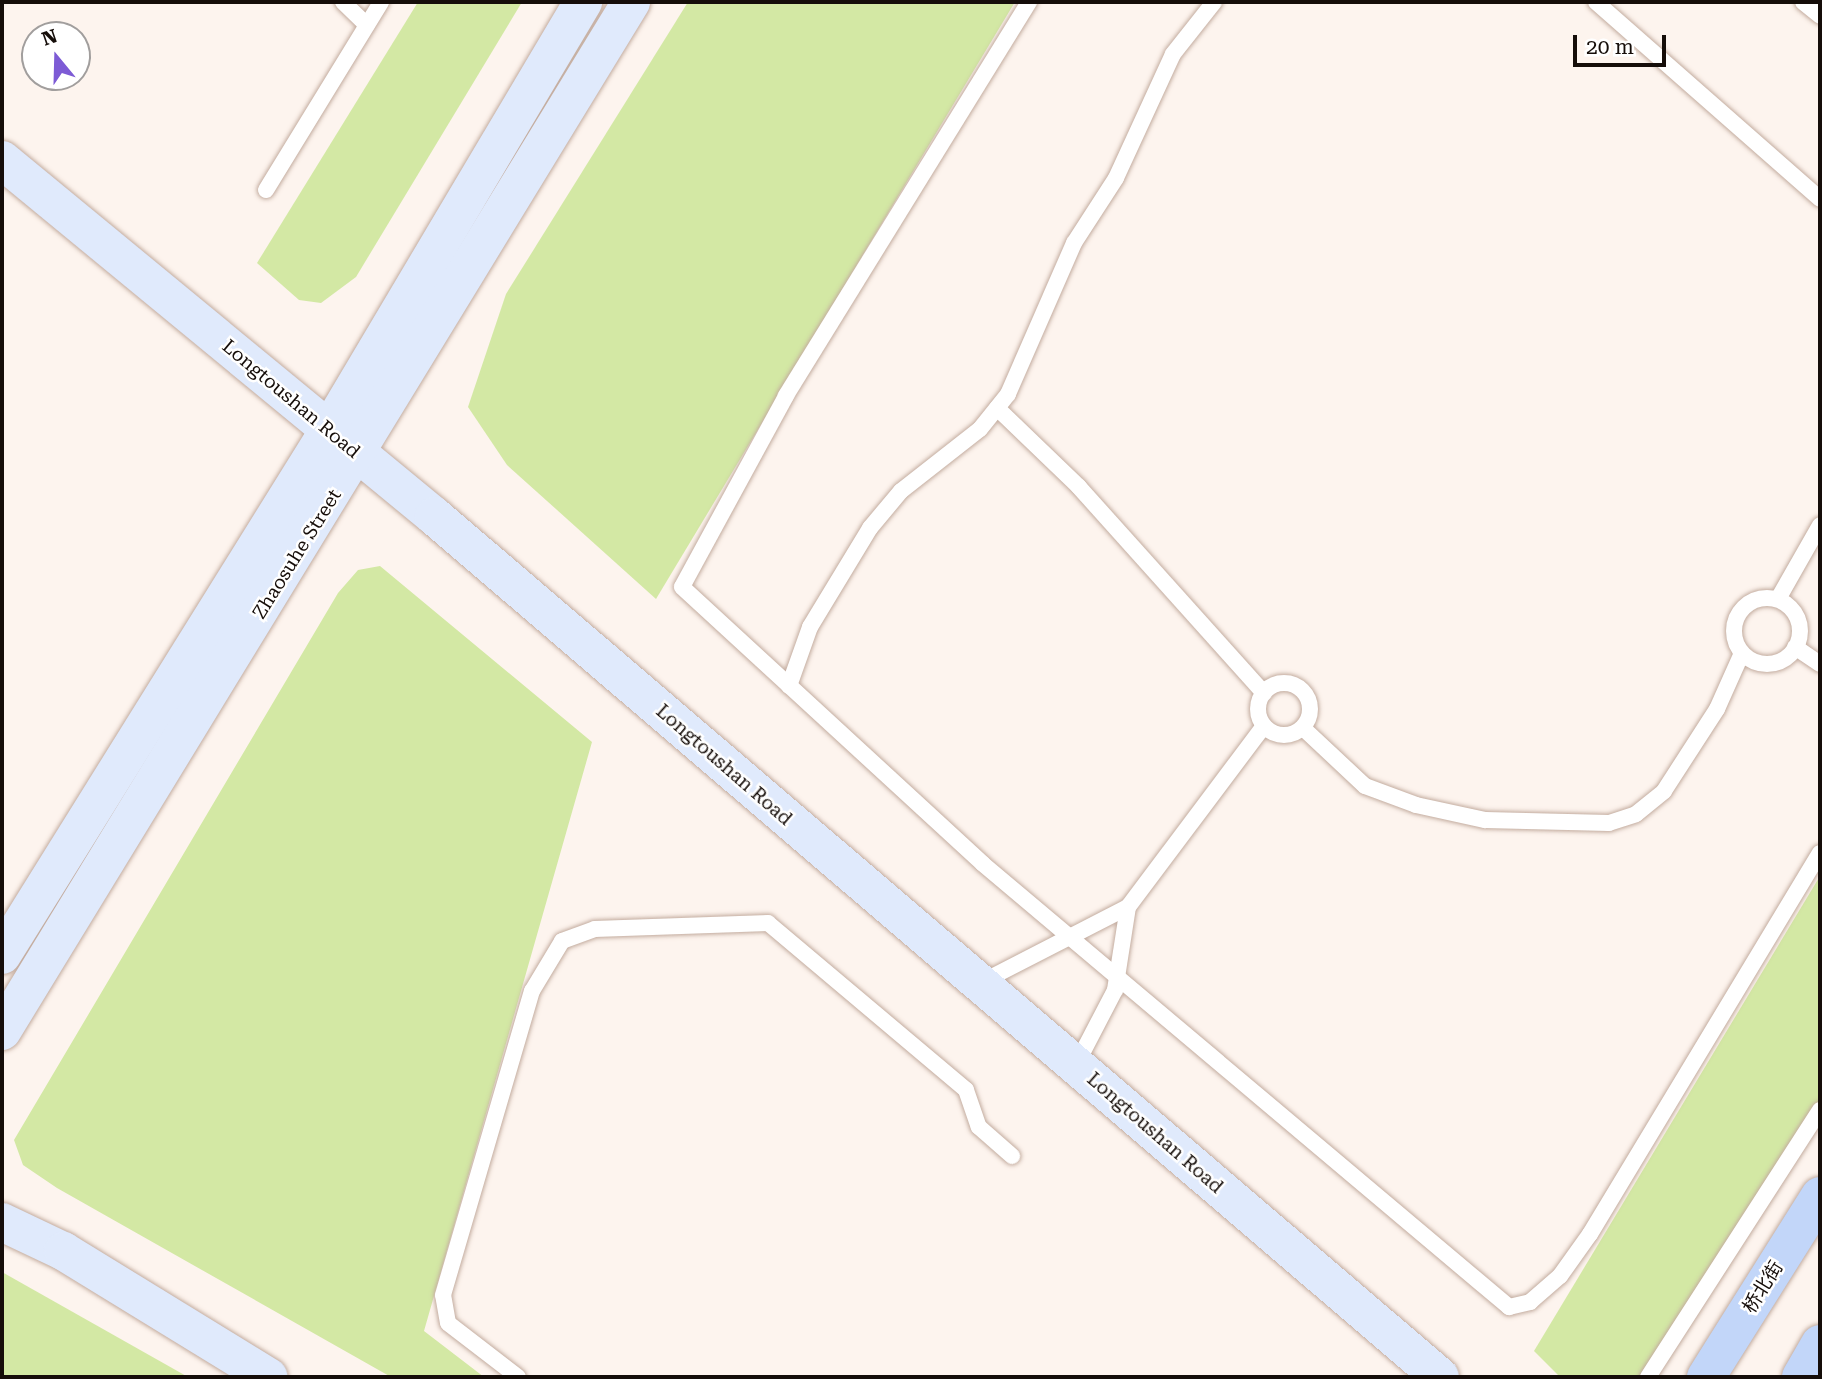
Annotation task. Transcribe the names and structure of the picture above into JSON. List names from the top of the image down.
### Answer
{
  "streets": {
    "main road": ["桥北街"],
    "street": ["Longtoushan Road", "Zhaosuhe Street"]
  },
  "crossings": [
    ["Longtoushan Road", "Zhaosuhe Street"]
  ],
  "scale_bar": "20 m",
  "north": "top"
}
